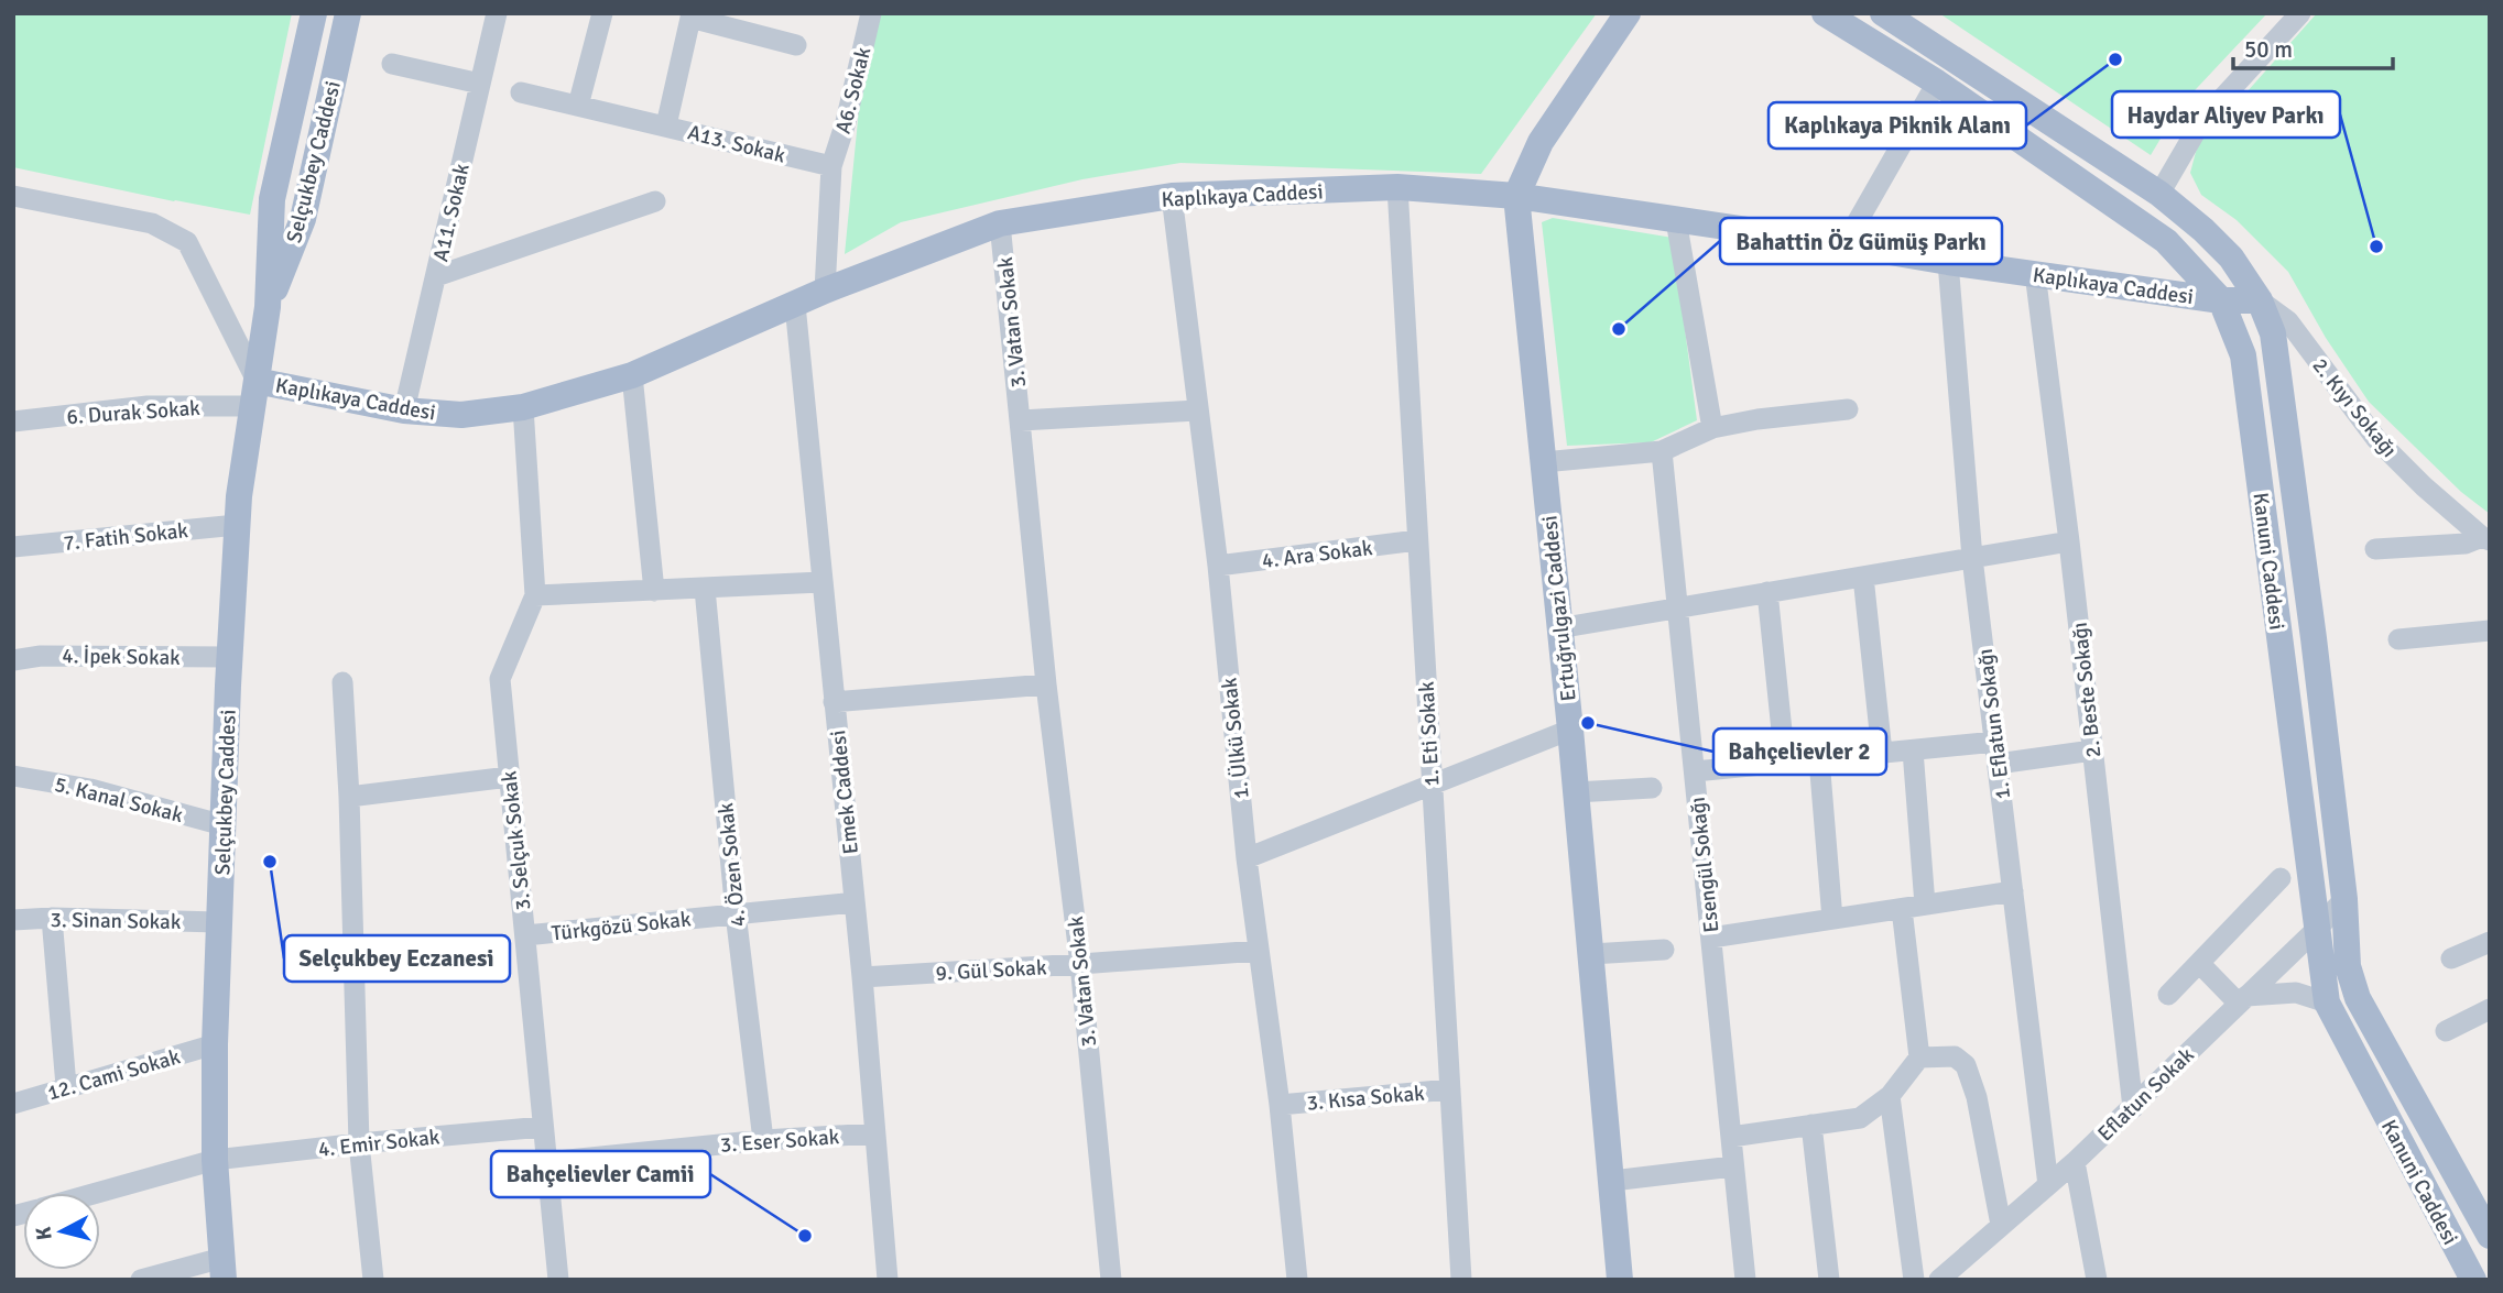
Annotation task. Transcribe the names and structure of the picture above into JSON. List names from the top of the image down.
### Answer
{
  "streets": {
    "main road": [
      "Selçukbey Caddesi",
      "Kaplıkaya Caddesi",
      "Kanuni Caddesi",
      "Ertuğrulgazi Caddesi"
    ],
    "street": [
      "A6. Sokak",
      "A13. Sokak",
      "A11. Sokak",
      "3. Vatan Sokak",
      "2. Kıyı Sokağı",
      "6. Durak Sokak",
      "7. Fatih Sokak",
      "4. Ara Sokak",
      "4. İpek Sokak",
      "2. Beste Sokağı",
      "1. Eflatun Sokağı",
      "1. Eti Sokak",
      "1. Ülkü Sokak",
      "Emek Caddesi",
      "5. Kanal Sokak",
      "3. Selçuk Sokak",
      "4. Özen Sokak",
      "Esengül Sokağı",
      "3. Sinan Sokak",
      "Türkgözü Sokak",
      "9. Gül Sokak",
      "12. Cami Sokak",
      "Eflatun Sokak",
      "3. Kısa Sokak",
      "3. Eser Sokak",
      "4. Emir Sokak"
    ]
  },
  "crossings": [
    ["A6. Sokak", "A13. Sokak"],
    ["Selçukbey Caddesi", "Kaplıkaya Caddesi"],
    ["Selçukbey Caddesi", "6. Durak Sokak"],
    ["Selçukbey Caddesi", "7. Fatih Sokak"],
    ["Selçukbey Caddesi", "4. İpek Sokak"],
    ["Selçukbey Caddesi", "5. Kanal Sokak"],
    ["Selçukbey Caddesi", "3. Sinan Sokak"],
    ["Selçukbey Caddesi", "12. Cami Sokak"],
    ["Selçukbey Caddesi", "4. Emir Sokak"],
    ["Kaplıkaya Caddesi", "A11. Sokak"],
    ["Kaplıkaya Caddesi", "3. Vatan Sokak"],
    ["Kaplıkaya Caddesi", "2. Kıyı Sokağı"],
    ["Kaplıkaya Caddesi", "6. Durak Sokak"],
    ["Kaplıkaya Caddesi", "Kanuni Caddesi"],
    ["Kaplıkaya Caddesi", "Ertuğrulgazi Caddesi"],
    ["Kaplıkaya Caddesi", "2. Beste Sokağı"],
    ["Kaplıkaya Caddesi", "1. Eflatun Sokağı"],
    ["Kaplıkaya Caddesi", "1. Eti Sokak"],
    ["Kaplıkaya Caddesi", "1. Ülkü Sokak"],
    ["Kaplıkaya Caddesi", "Emek Caddesi"],
    ["Kaplıkaya Caddesi", "3. Selçuk Sokak"],
    ["3. Vatan Sokak", "9. Gül Sokak"],
    ["2. Kıyı Sokağı", "Kanuni Caddesi"],
    ["4. Ara Sokak", "1. Eti Sokak"],
    ["4. Ara Sokak", "1. Ülkü Sokak"],
    ["Kanuni Caddesi", "Eflatun Sokak"],
    ["2. Beste Sokağı", "Eflatun Sokak"],
    ["1. Eflatun Sokağı", "Eflatun Sokak"],
    ["1. Eti Sokak", "3. Kısa Sokak"],
    ["1. Ülkü Sokak", "9. Gül Sokak"],
    ["1. Ülkü Sokak", "3. Kısa Sokak"],
    ["Emek Caddesi", "Türkgözü Sokak"],
    ["Emek Caddesi", "9. Gül Sokak"],
    ["Emek Caddesi", "3. Eser Sokak"],
    ["3. Selçuk Sokak", "Türkgözü Sokak"],
    ["3. Selçuk Sokak", "3. Eser Sokak"],
    ["3. Selçuk Sokak", "4. Emir Sokak"],
    ["4. Özen Sokak", "Türkgözü Sokak"],
    ["4. Özen Sokak", "3. Eser Sokak"]
  ],
  "places": [
    "Kaplıkaya Piknik Alanı",
    "Haydar Aliyev Parkı",
    "Bahattin Öz Gümüş Parkı",
    "Bahçelievler 2",
    "Selçukbey Eczanesi",
    "Bahçelievler Camii"
  ],
  "scale_bar": "50 m",
  "north": "left"
}
